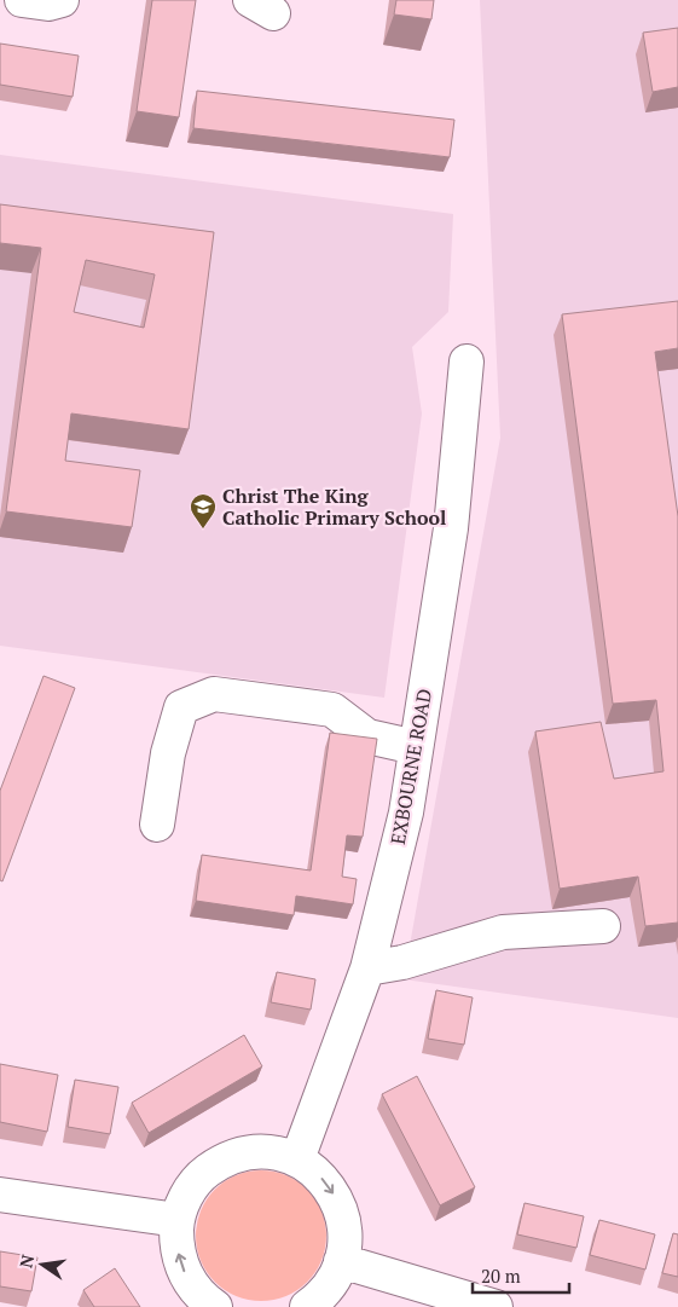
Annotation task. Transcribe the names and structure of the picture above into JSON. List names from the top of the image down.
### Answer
{
  "streets": {
    "street": ["EXBOURNE ROAD"]
  },
  "places": {
    "school or university": ["Christ The King Catholic Primary School"]
  },
  "scale_bar": "20 m",
  "north": "left"
}
